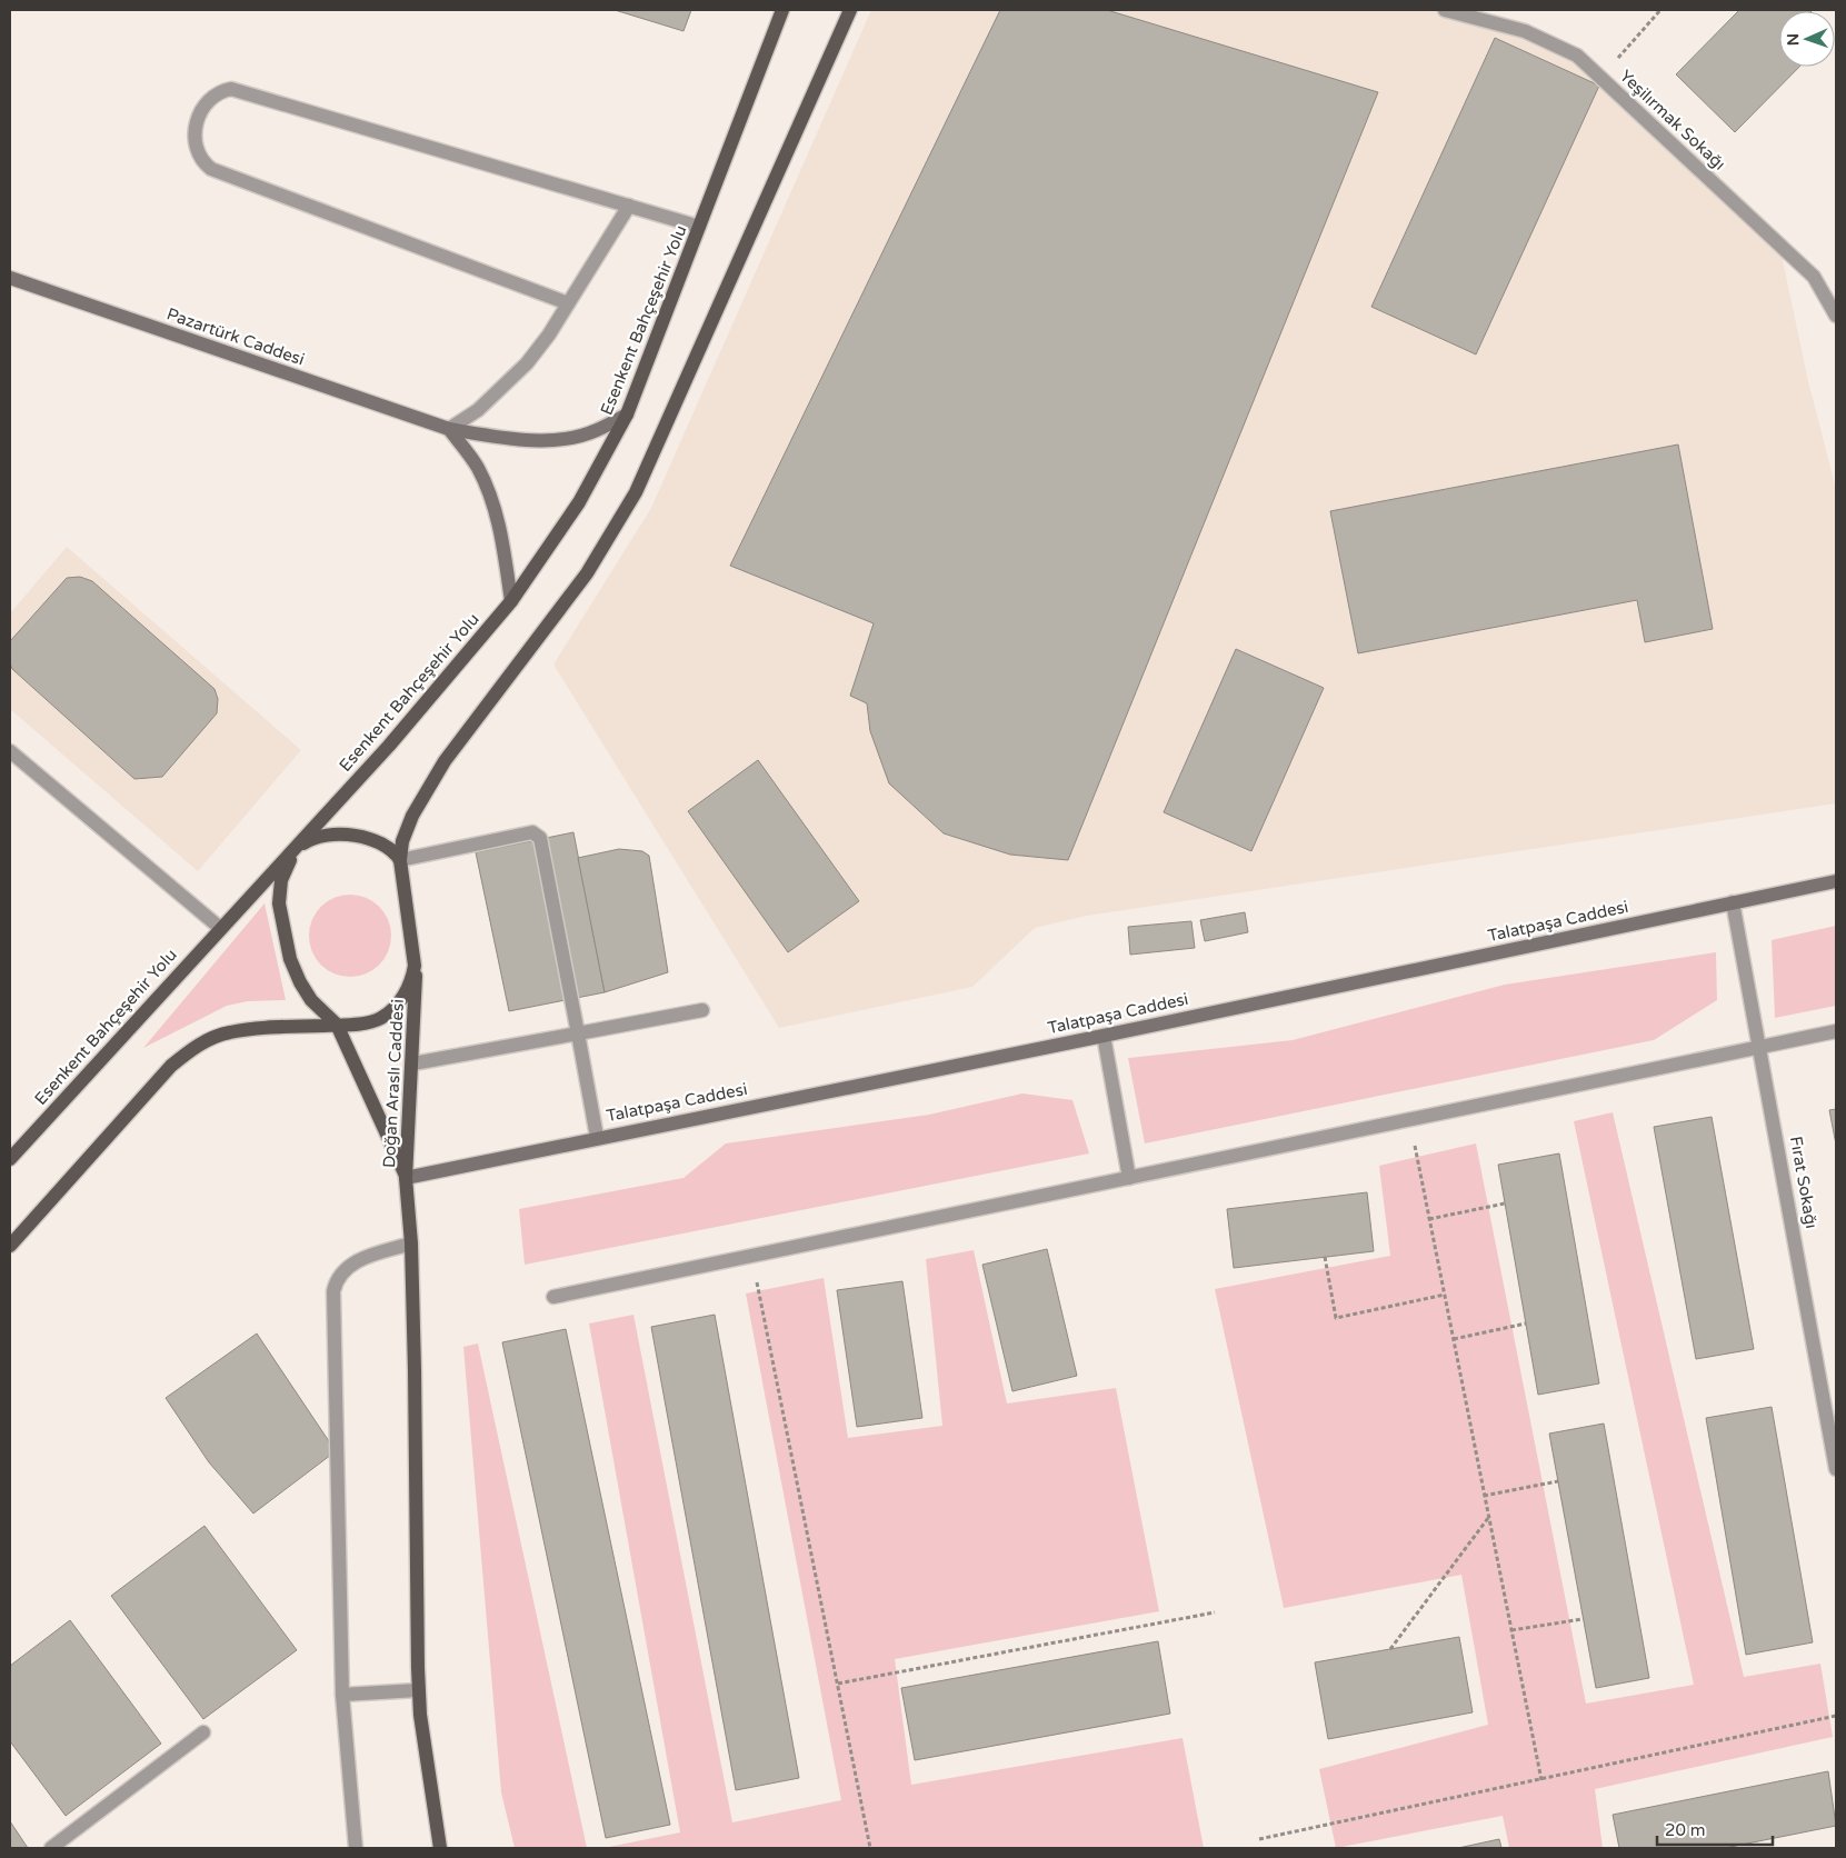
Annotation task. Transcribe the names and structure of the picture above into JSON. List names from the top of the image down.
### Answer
{
  "streets": {
    "main road": ["Esenkent Bahçeşehir Yolu", "Doğan Araslı Caddesi"],
    "street": [
      "Yeşilırmak Sokağı",
      "Pazartürk Caddesi",
      "Talatpaşa Caddesi",
      "Fırat Sokağı"
    ]
  },
  "crossings": [
    ["Esenkent Bahçeşehir Yolu", "Pazartürk Caddesi"],
    ["Esenkent Bahçeşehir Yolu", "Doğan Araslı Caddesi"],
    ["Talatpaşa Caddesi", "Doğan Araslı Caddesi"],
    ["Talatpaşa Caddesi", "Fırat Sokağı"]
  ],
  "scale_bar": "20 m",
  "north": "left"
}
